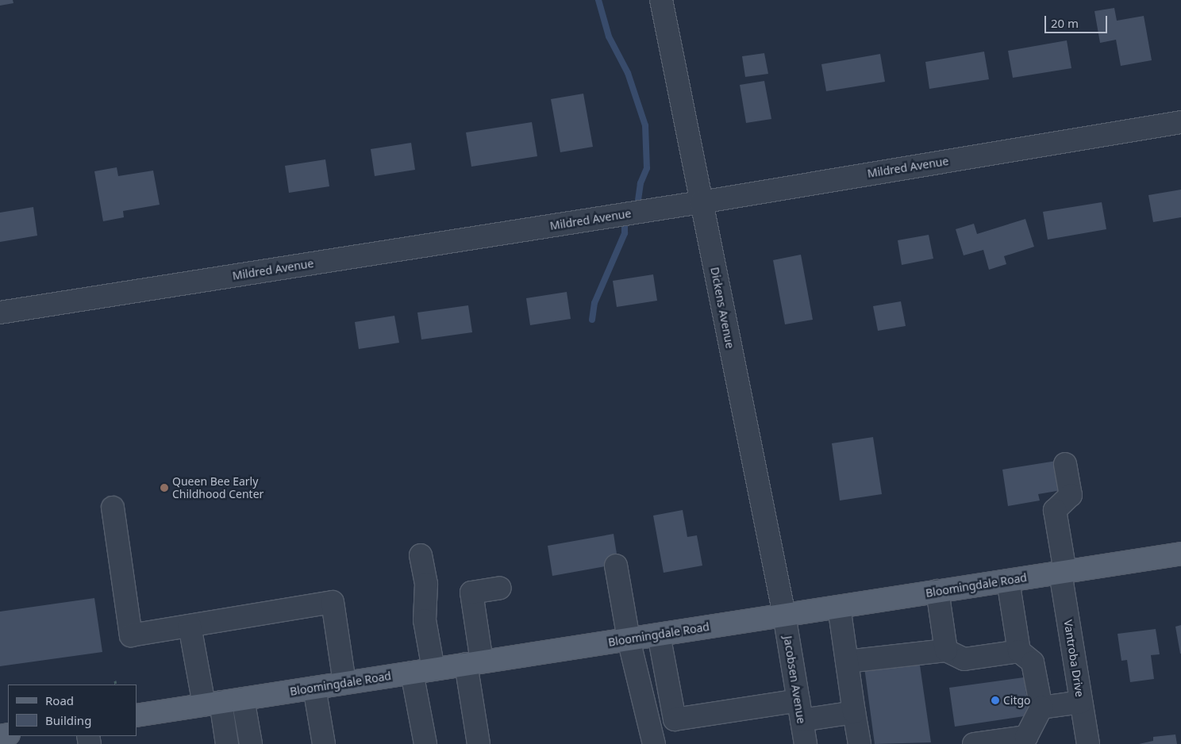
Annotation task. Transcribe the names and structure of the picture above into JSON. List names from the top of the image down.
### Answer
{
  "streets": {
    "main road": ["Bloomingdale Road"],
    "street": [
      "Mildred Avenue",
      "Dickens Avenue",
      "Vantroba Drive",
      "Jacobsen Avenue"
    ]
  },
  "crossings": [
    ["Mildred Avenue", "Dickens Avenue"],
    ["Dickens Avenue", "Bloomingdale Road"],
    ["Dickens Avenue", "Jacobsen Avenue"],
    ["Bloomingdale Road", "Vantroba Drive"],
    ["Bloomingdale Road", "Jacobsen Avenue"]
  ],
  "places": ["Queen Bee Early Childhood Center", "Citgo"],
  "legend": ["Road", "Building"],
  "scale_bar": "20 m"
}
